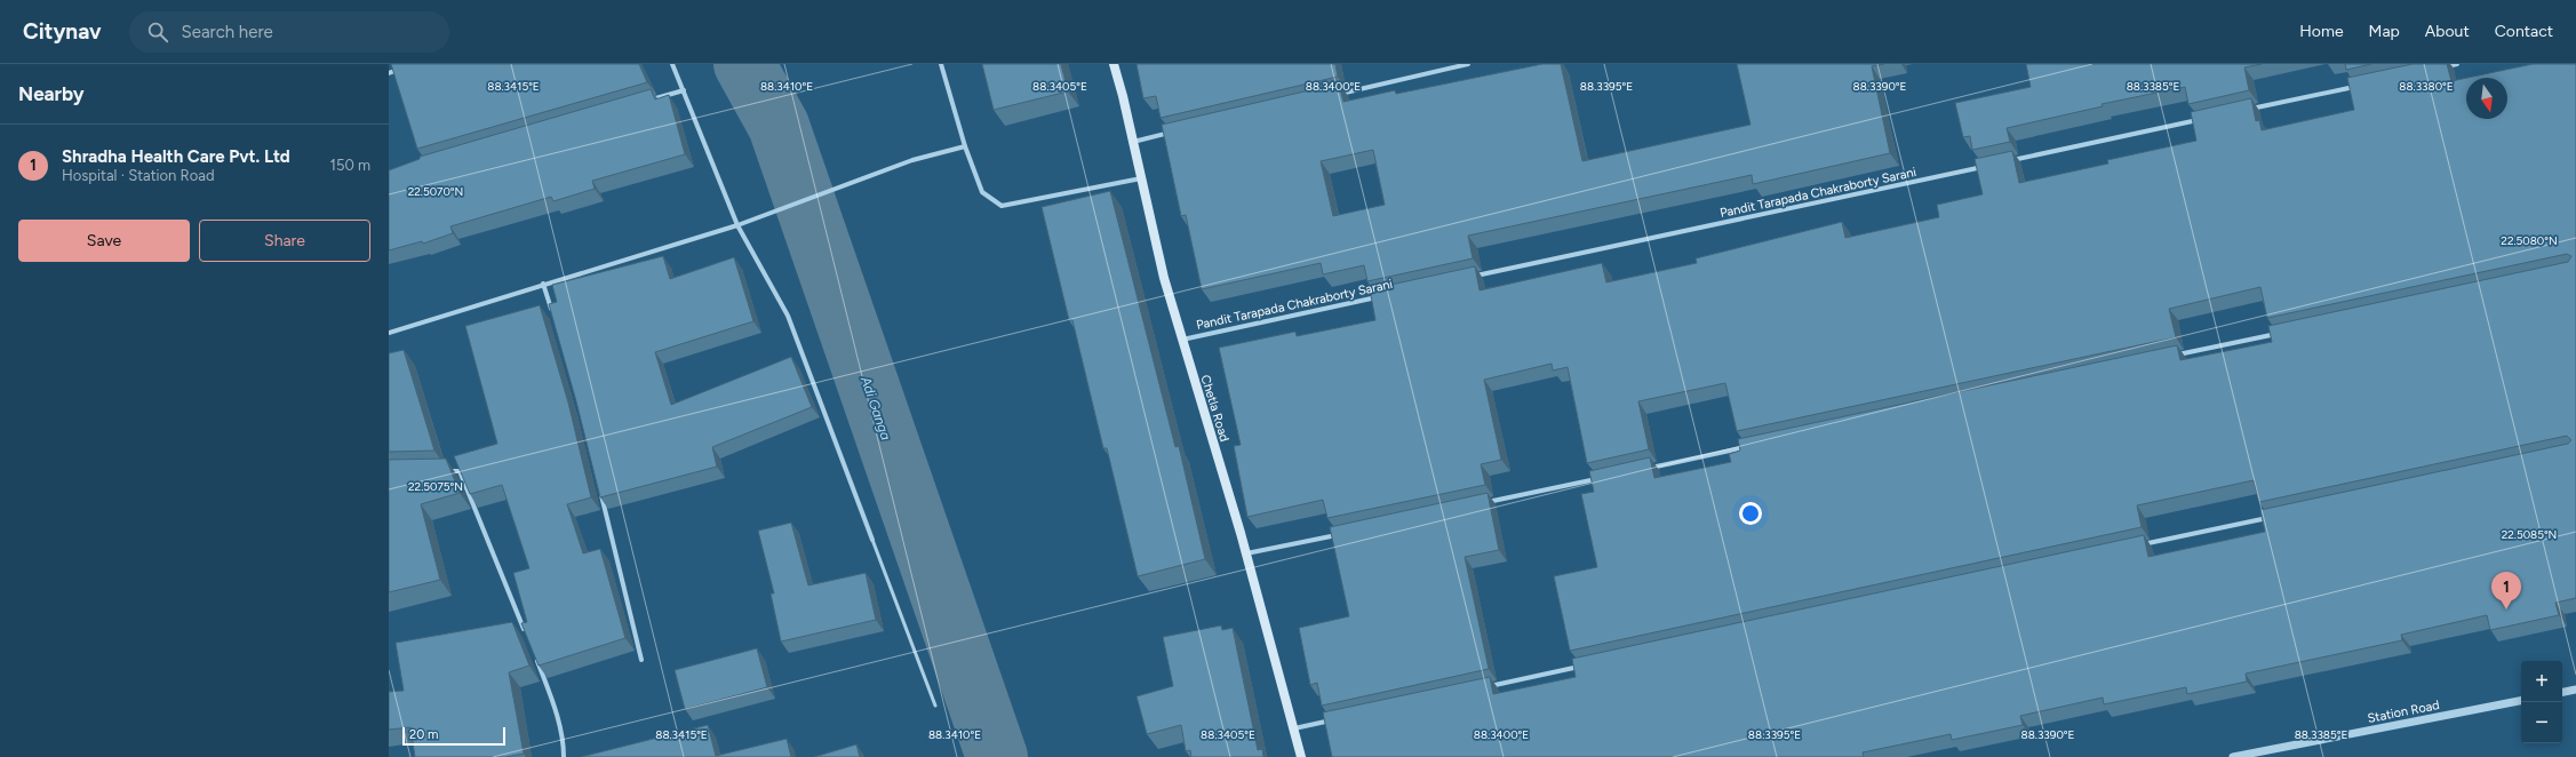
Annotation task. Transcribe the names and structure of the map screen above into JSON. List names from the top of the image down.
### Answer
{
  "streets": {
    "main road": ["Chetla Road"],
    "street": ["Pandit Tarapada Chakraborty Sarani", "Station Road"]
  },
  "crossings": [
    ["Pandit Tarapada Chakraborty Sarani", "Chetla Road"]
  ],
  "water": ["Adi Ganga"],
  "scale_bar": "20 m",
  "north": "bottom",
  "page": {
    "header": "Citynav",
    "search": "Search here",
    "nav": [
      "Home",
      "Map",
      "About",
      "Contact"
    ],
    "heading": "Nearby",
    "list": [
      {
        "mark": "1",
        "name": "Shradha Health Care Pvt. Ltd",
        "note": "Hospital · Station Road",
        "value": "150 m"
      }
    ],
    "buttons": ["Save", "Share"],
    "pins": "1",
    "map_buttons": ["+", "−"],
    "scale": "20 m"
  },
  "coordinates": [
    "88.3415°E",
    "88.3410°E",
    "88.3405°E",
    "88.3400°E",
    "88.3395°E",
    "88.3390°E",
    "88.3385°E",
    "88.3380°E",
    "22.5070°N",
    "22.5080°N",
    "22.5075°N",
    "22.5085°N"
  ]
}
